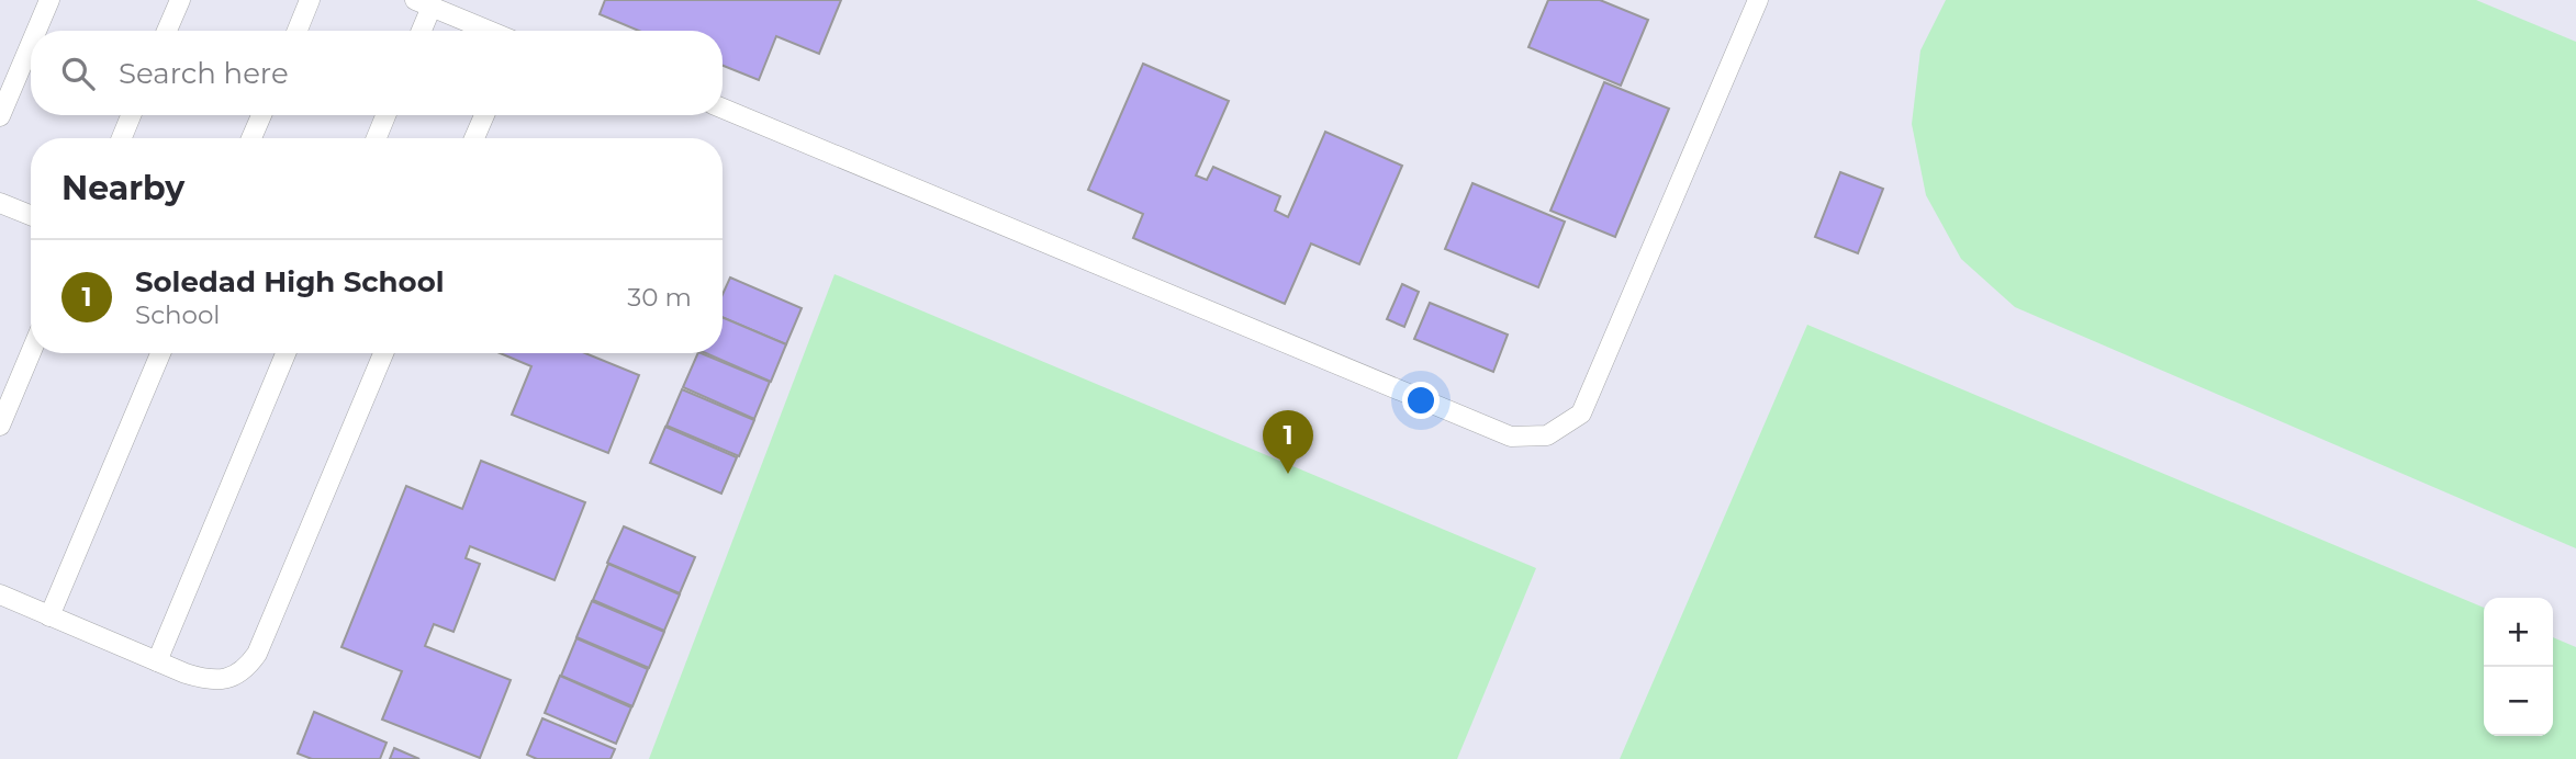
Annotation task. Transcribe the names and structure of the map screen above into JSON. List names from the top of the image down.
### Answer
{
  "page": {
    "search": "Search here",
    "heading": "Nearby",
    "list": [
      {
        "mark": "1",
        "name": "Soledad High School",
        "note": "School",
        "value": "30 m"
      }
    ],
    "pins": "1",
    "map_buttons": ["+", "−"]
  }
}
